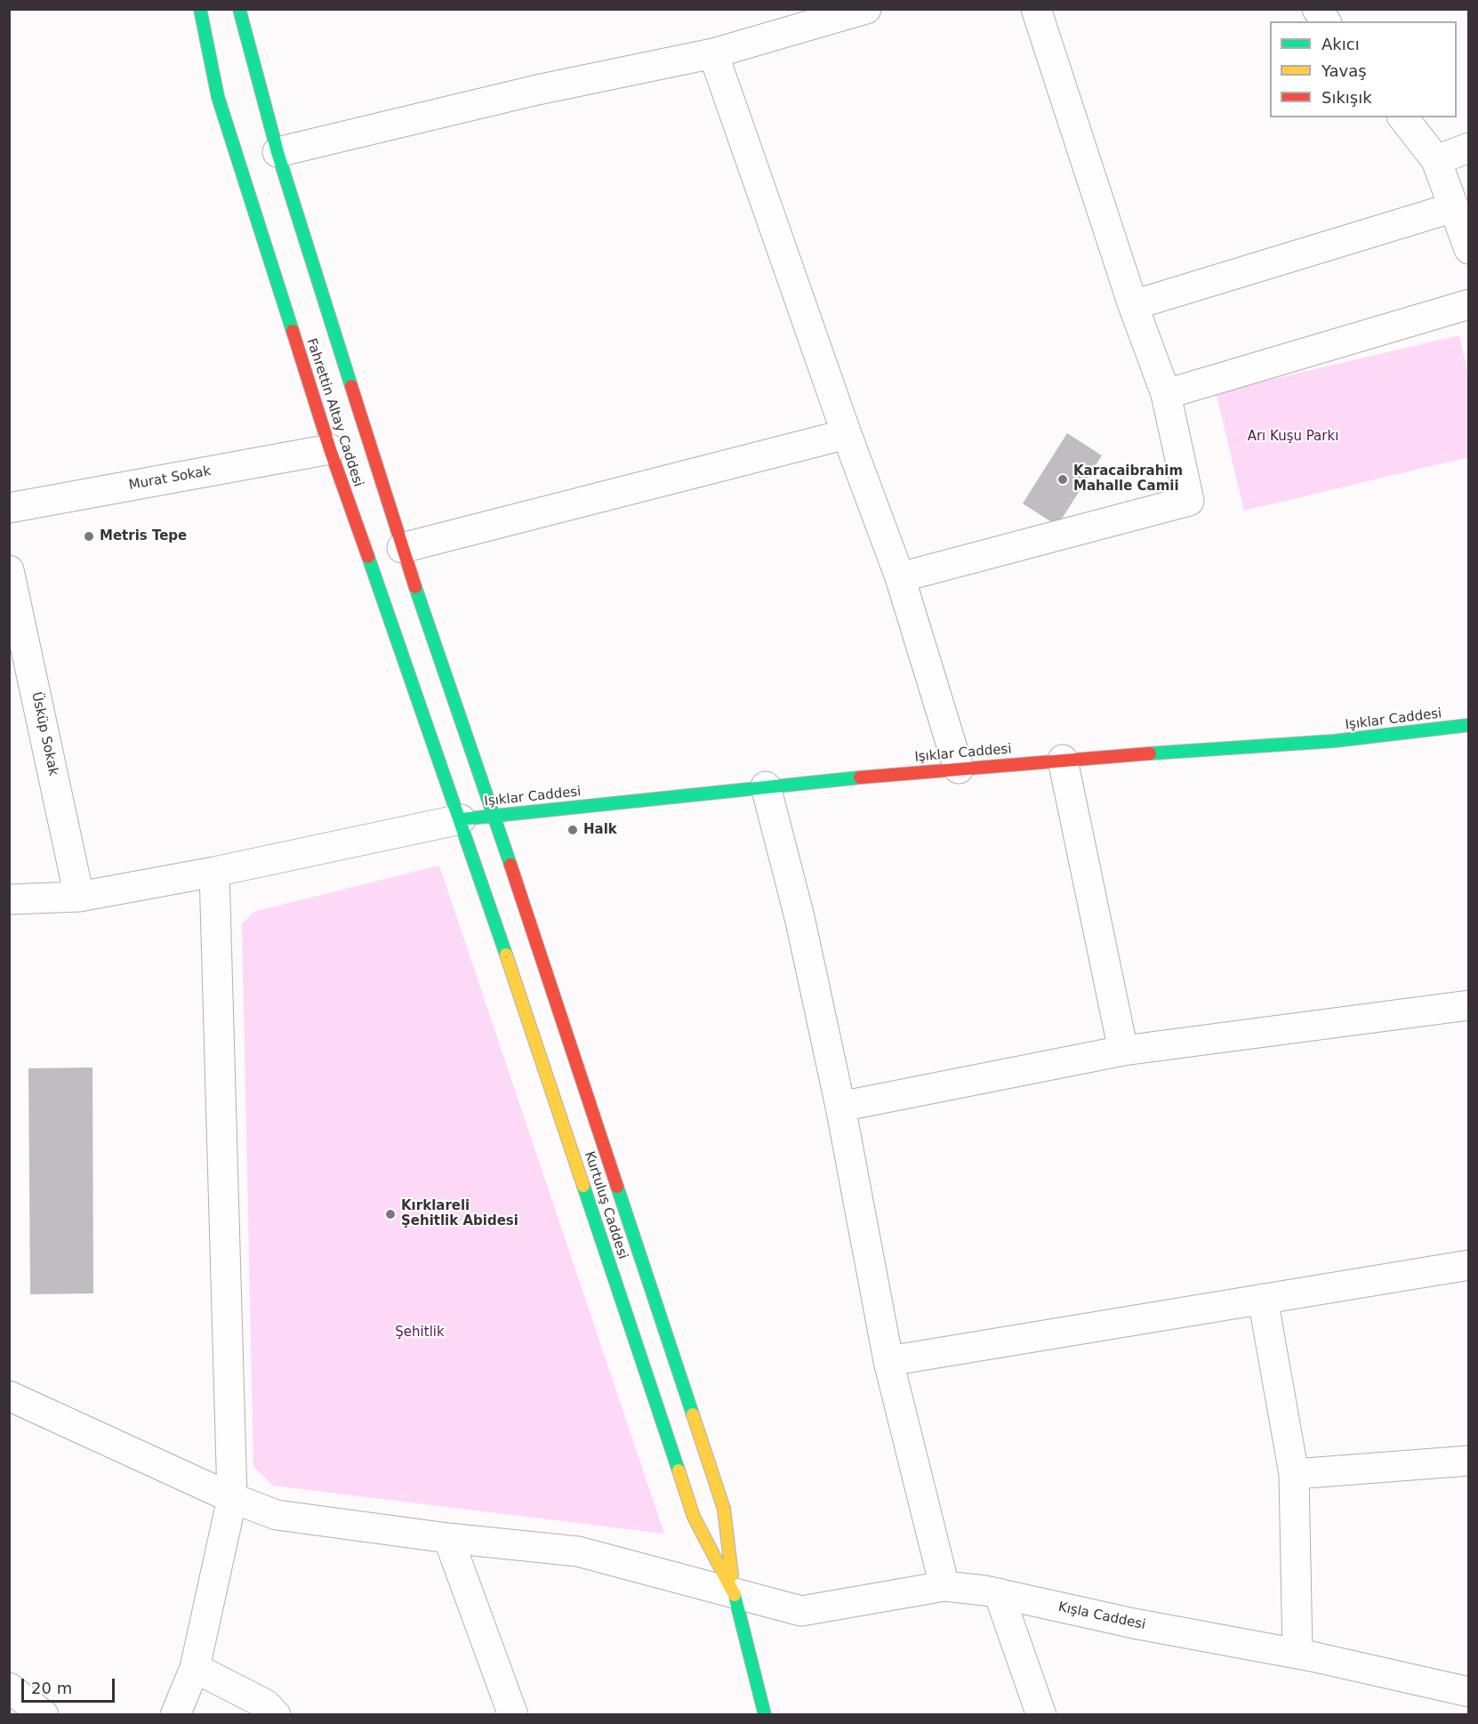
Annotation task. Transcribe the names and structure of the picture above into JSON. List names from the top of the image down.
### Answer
{
  "streets": {
    "main road": ["Fahrettin Altay Caddesi", "Işıklar Caddesi", "Kurtuluş Caddesi"],
    "street": ["Murat Sokak", "Üsküp Sokak", "Kışla Caddesi"]
  },
  "crossings": [
    ["Fahrettin Altay Caddesi", "Murat Sokak"],
    ["Fahrettin Altay Caddesi", "Işıklar Caddesi"],
    ["Fahrettin Altay Caddesi", "Kurtuluş Caddesi"],
    ["Işıklar Caddesi", "Kurtuluş Caddesi"],
    ["Kurtuluş Caddesi", "Kışla Caddesi"]
  ],
  "parks": ["Arı Kuşu Parkı", "Şehitlik"],
  "places": [
    "Karacaibrahim Mahalle Camii",
    "Metris Tepe",
    "Halk",
    "Kırklareli Şehitlik Abidesi"
  ],
  "legend": ["Akıcı", "Yavaş", "Sıkışık"],
  "scale_bar": "20 m"
}
